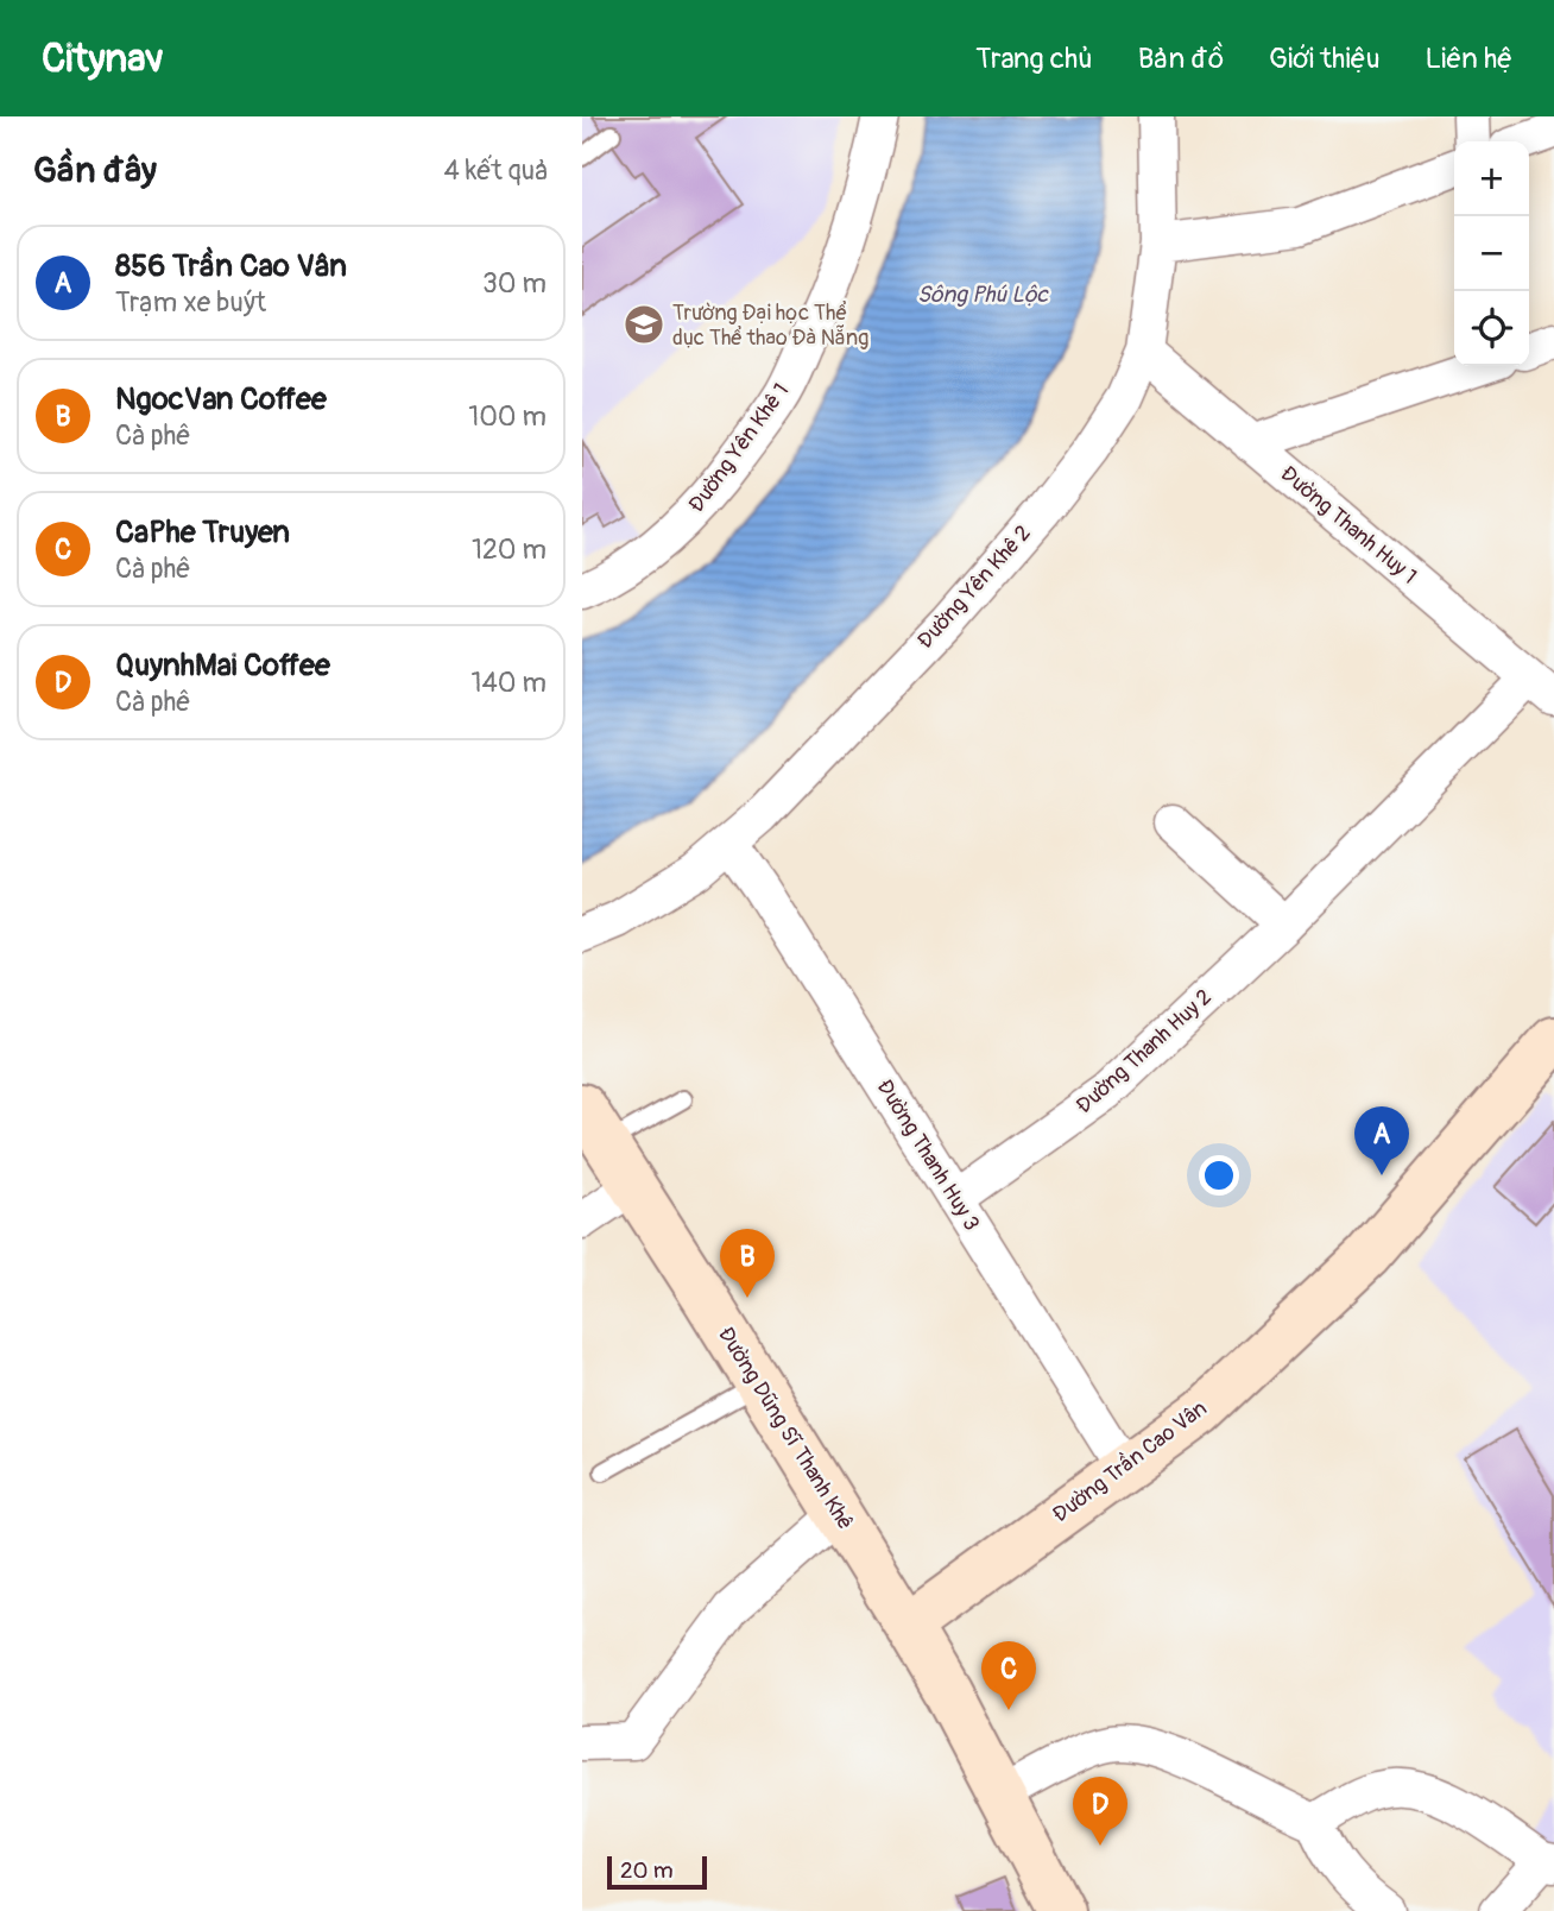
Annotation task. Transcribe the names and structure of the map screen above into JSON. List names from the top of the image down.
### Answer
{
  "streets": {
    "main road": ["Đường Dũng Sĩ Thanh Khê", "Đường Trần Cao Vân"],
    "street": [
      "Đường Yên Khê 1",
      "Đường Thanh Huy 1",
      "Đường Yên Khê 2",
      "Đường Thanh Huy 2",
      "Đường Thanh Huy 3"
    ]
  },
  "crossings": [
    ["Đường Thanh Huy 1", "Đường Yên Khê 2"],
    ["Đường Thanh Huy 1", "Đường Thanh Huy 2"],
    ["Đường Yên Khê 2", "Đường Thanh Huy 3"],
    ["Đường Thanh Huy 2", "Đường Thanh Huy 3"],
    ["Đường Thanh Huy 3", "Đường Trần Cao Vân"],
    ["Đường Dũng Sĩ Thanh Khê", "Đường Trần Cao Vân"]
  ],
  "water": ["Sông Phú Lộc"],
  "places": {
    "school or university": ["Trường Đại học Thể dục Thể thao Đà Nẵng"]
  },
  "scale_bar": "20 m",
  "page": {
    "header": "Citynav",
    "nav": [
      "Trang chủ",
      "Bản đồ",
      "Giới thiệu",
      "Liên hệ"
    ],
    "heading": ["Gần đây", "4 kết quả"],
    "map_buttons": ["+", "−"],
    "list": [
      {
        "mark": "A",
        "name": "856 Trần Cao Vân",
        "note": "Trạm xe buýt",
        "value": "30 m"
      },
      {
        "mark": "B",
        "name": "NgocVan Coffee",
        "note": "Cà phê",
        "value": "100 m"
      },
      {
        "mark": "C",
        "name": "CaPhe Truyen",
        "note": "Cà phê",
        "value": "120 m"
      },
      {
        "mark": "D",
        "name": "QuynhMai Coffee",
        "note": "Cà phê",
        "value": "140 m"
      }
    ],
    "pins": [
      "A",
      "B",
      "C",
      "D"
    ],
    "scale": "20 m"
  }
}
